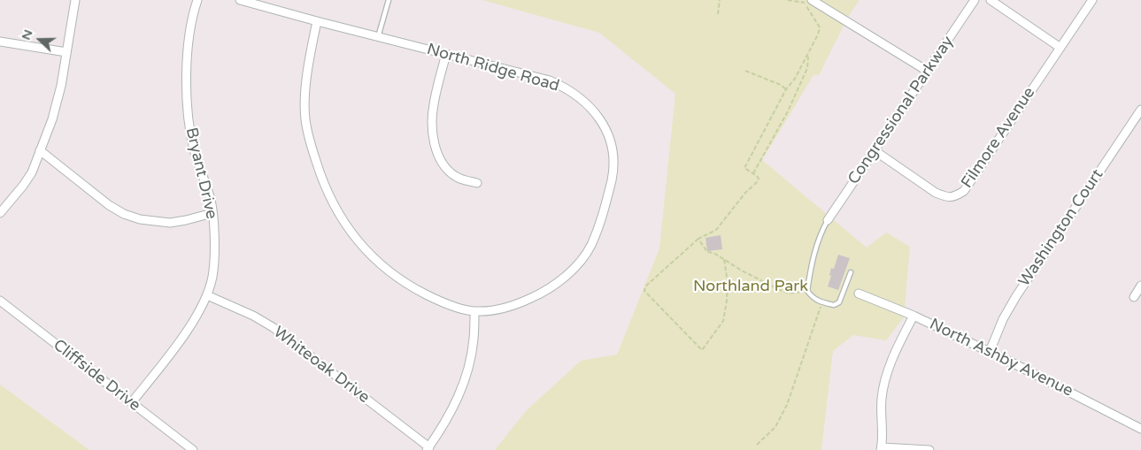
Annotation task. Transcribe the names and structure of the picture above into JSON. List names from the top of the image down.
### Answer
{
  "streets": {
    "street": [
      "North Ridge Road",
      "Congressional Parkway",
      "Filmore Avenue",
      "Bryant Drive",
      "Washington Court",
      "North Ashby Avenue",
      "Whiteoak Drive",
      "Cliffside Drive"
    ]
  },
  "crossings": [
    ["Congressional Parkway", "Filmore Avenue"],
    ["Bryant Drive", "Whiteoak Drive"],
    ["Bryant Drive", "Cliffside Drive"],
    ["Washington Court", "North Ashby Avenue"]
  ],
  "parks": ["Northland Park"],
  "north": "left"
}
